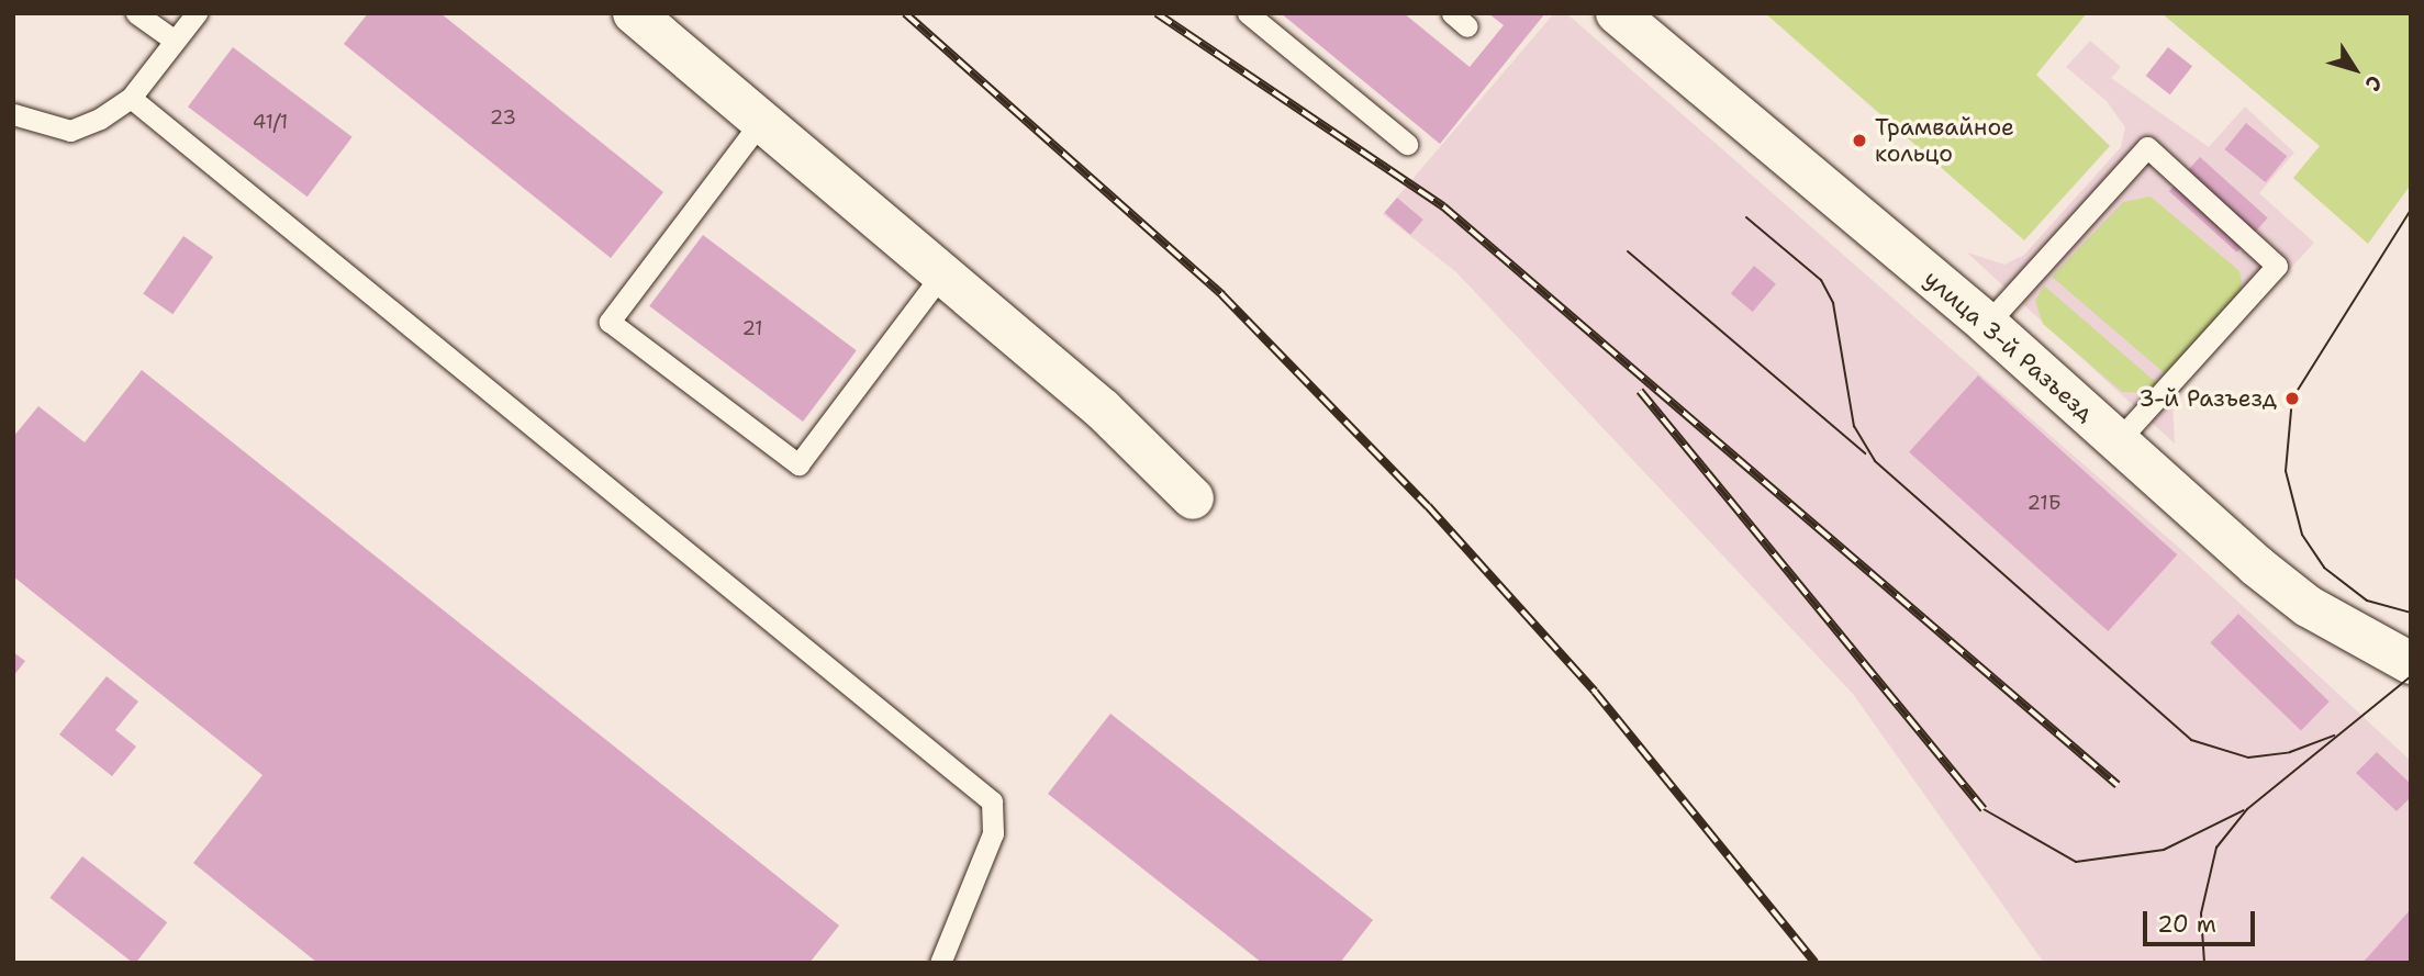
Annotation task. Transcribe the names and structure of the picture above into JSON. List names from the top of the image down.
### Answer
{
  "streets": {
    "main road": ["улица 3-й Разъезд"]
  },
  "places": ["Трамвайное кольцо", "3-й Разъезд"],
  "house_numbers": [
    "23",
    "41/1",
    "21",
    "21Б"
  ],
  "scale_bar": "20 m",
  "north": "bottom right"
}
